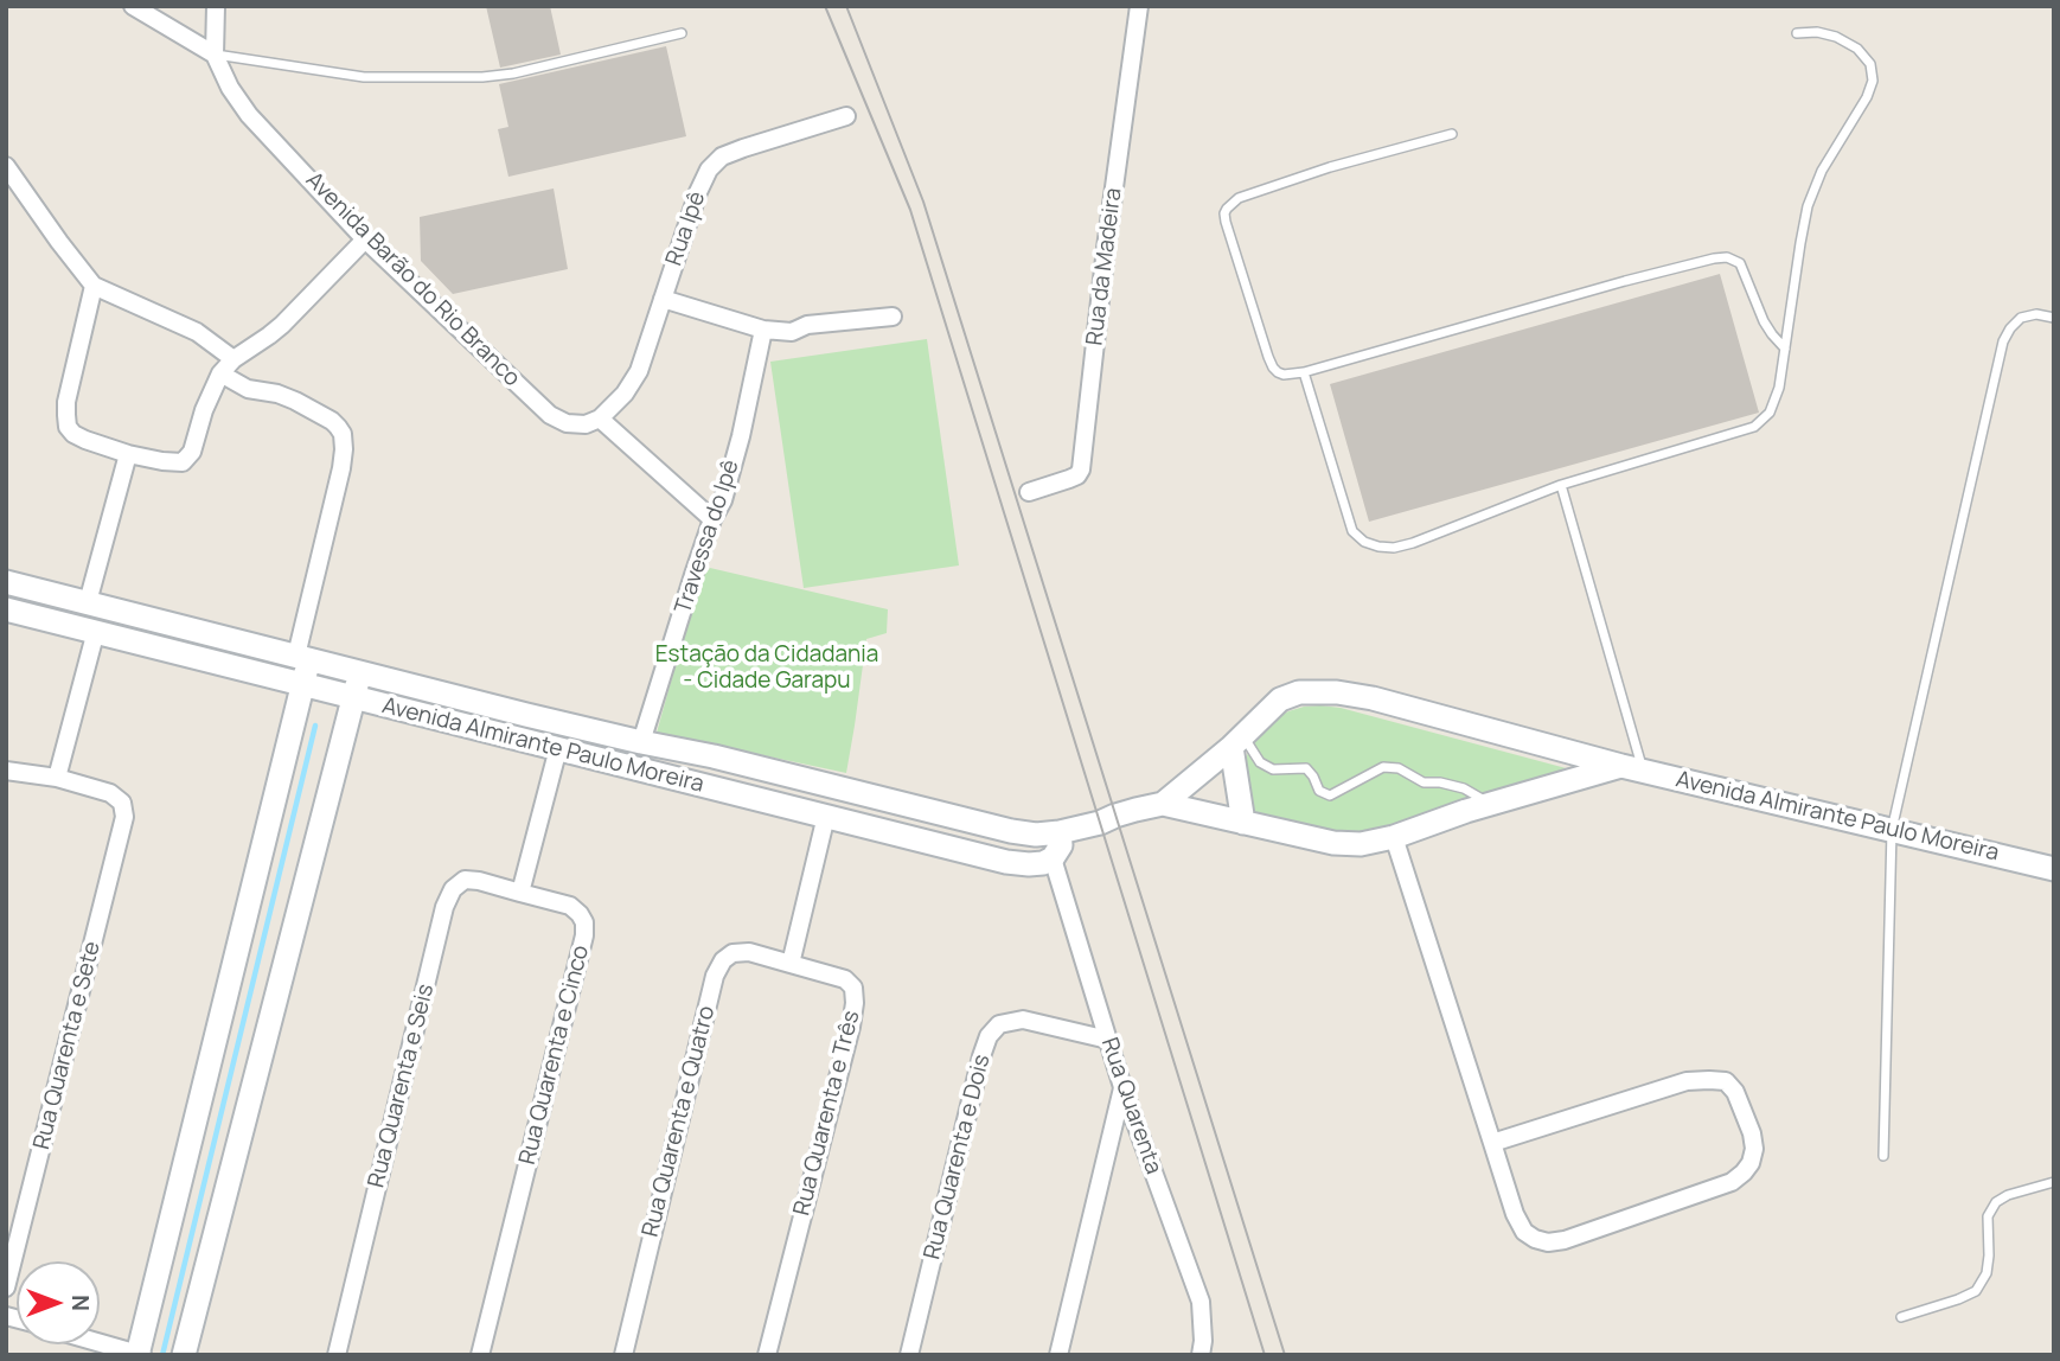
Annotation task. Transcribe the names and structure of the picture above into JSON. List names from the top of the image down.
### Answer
{
  "streets": {
    "main road": ["Avenida Almirante Paulo Moreira"],
    "street": [
      "Rua Ipê",
      "Rua da Madeira",
      "Avenida Barão do Rio Branco",
      "Travessa do Ipê",
      "Rua Quarenta e Sete",
      "Rua Quarenta e Cinco",
      "Rua Quarenta e Seis",
      "Rua Quarenta",
      "Rua Quarenta e Três",
      "Rua Quarenta e Quatro",
      "Rua Quarenta e Dois"
    ]
  },
  "crossings": [
    ["Rua Ipê", "Avenida Barão do Rio Branco"],
    ["Travessa do Ipê", "Avenida Almirante Paulo Moreira"],
    ["Avenida Almirante Paulo Moreira", "Rua Quarenta"],
    ["Rua Quarenta e Cinco", "Rua Quarenta e Seis"],
    ["Rua Quarenta", "Rua Quarenta e Dois"],
    ["Rua Quarenta e Três", "Rua Quarenta e Quatro"]
  ],
  "parks": ["Estação da Cidadania - Cidade Garapu"],
  "north": "right"
}
